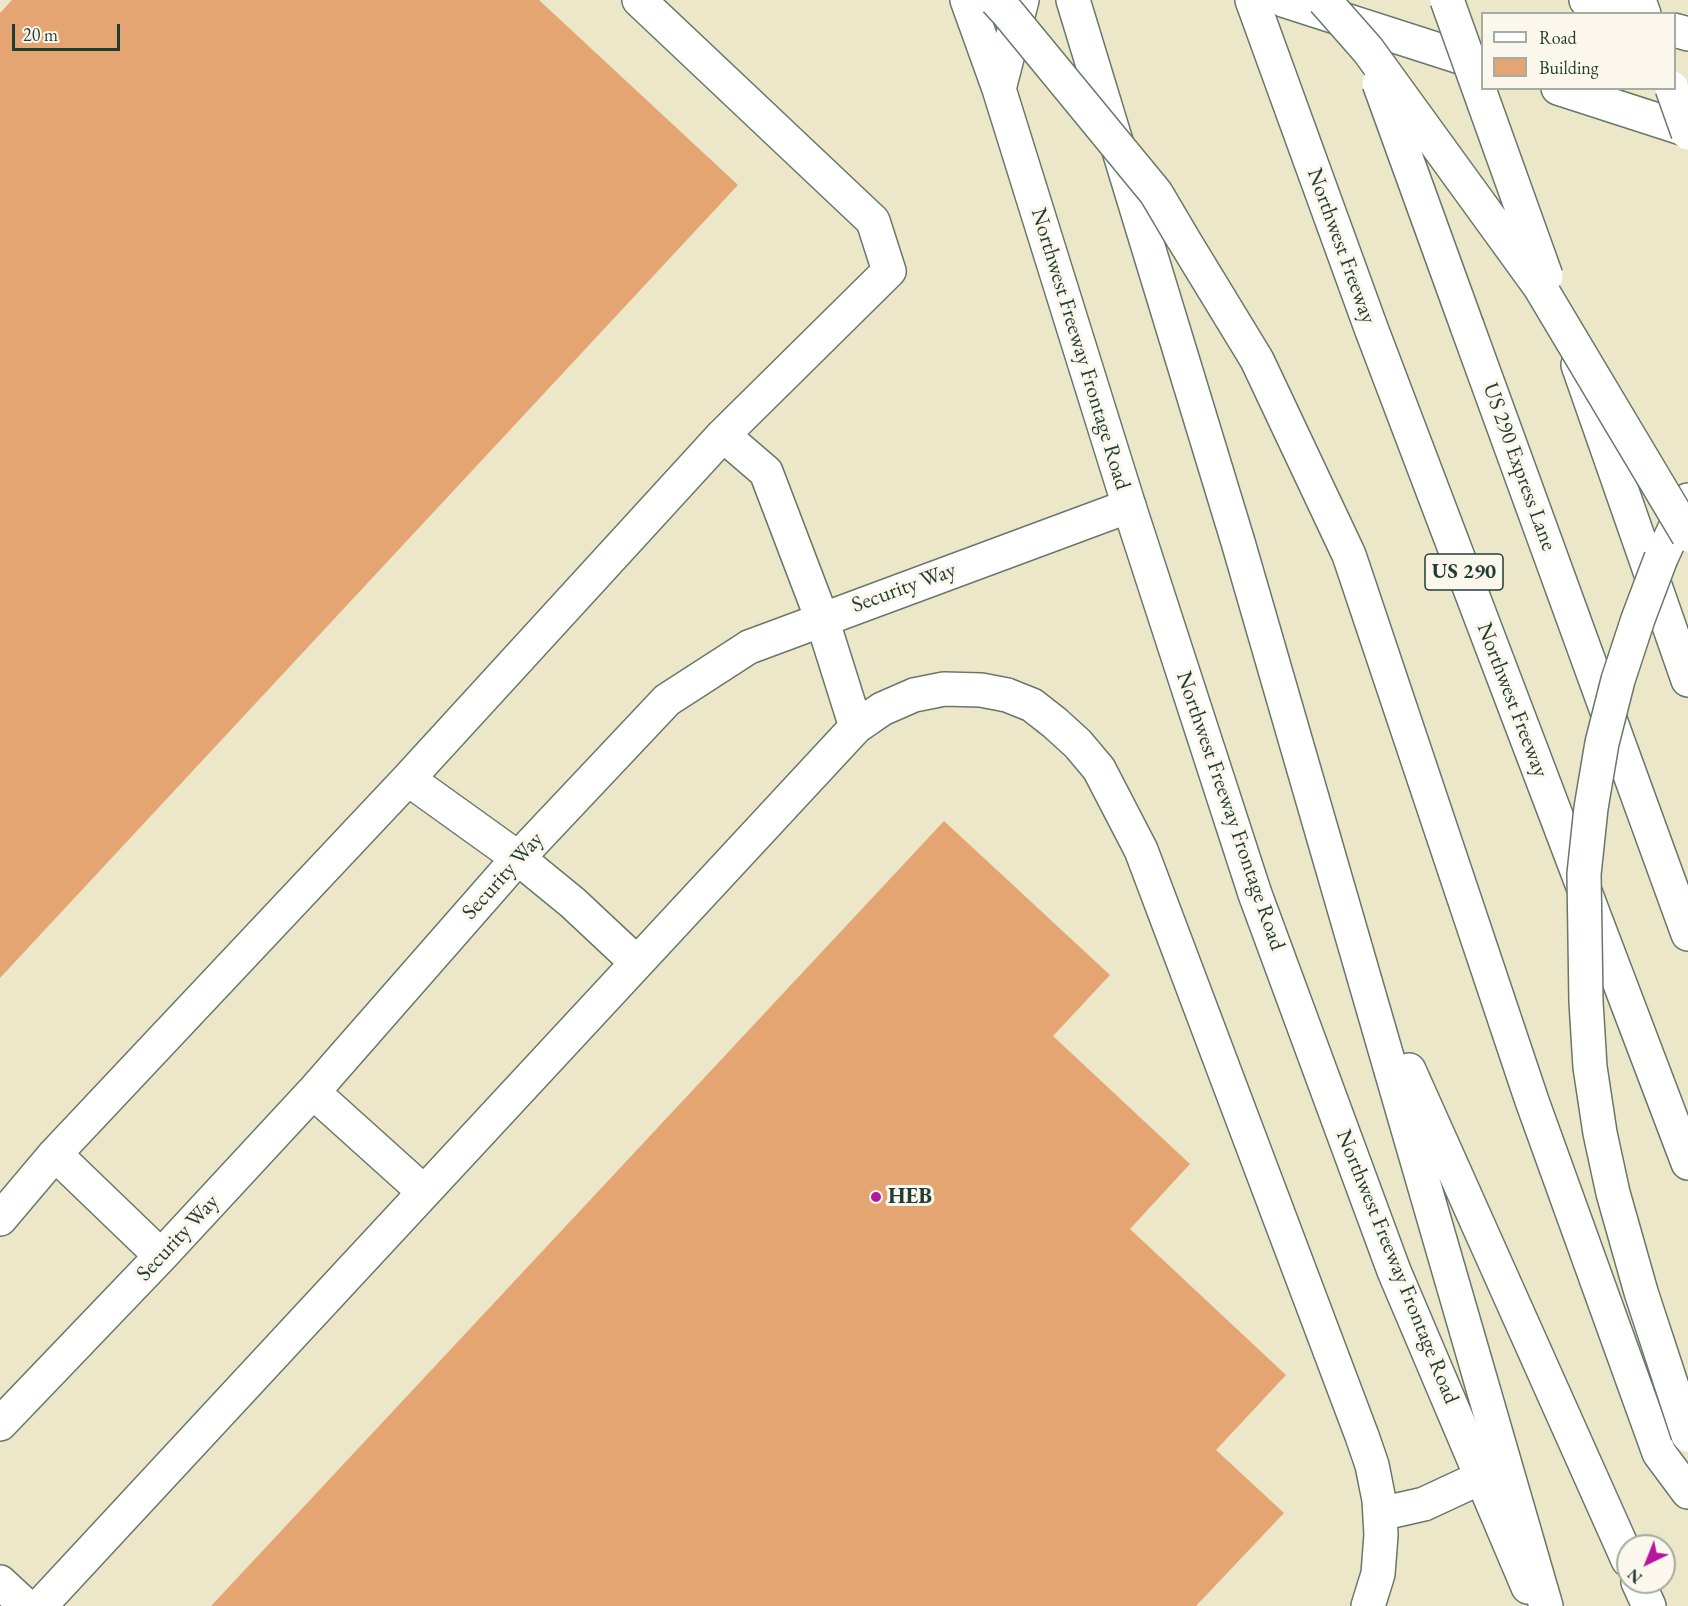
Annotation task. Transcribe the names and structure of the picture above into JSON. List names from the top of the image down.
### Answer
{
  "streets": {
    "main road": [
      "Northwest Freeway",
      "Northwest Freeway Frontage Road",
      "US 290 Express Lane",
      "US 290",
      "Security Way"
    ]
  },
  "crossings": [
    ["Northwest Freeway Frontage Road", "Security Way"]
  ],
  "places": ["HEB"],
  "legend": ["Road", "Building"],
  "scale_bar": "20 m",
  "north": "bottom left"
}
